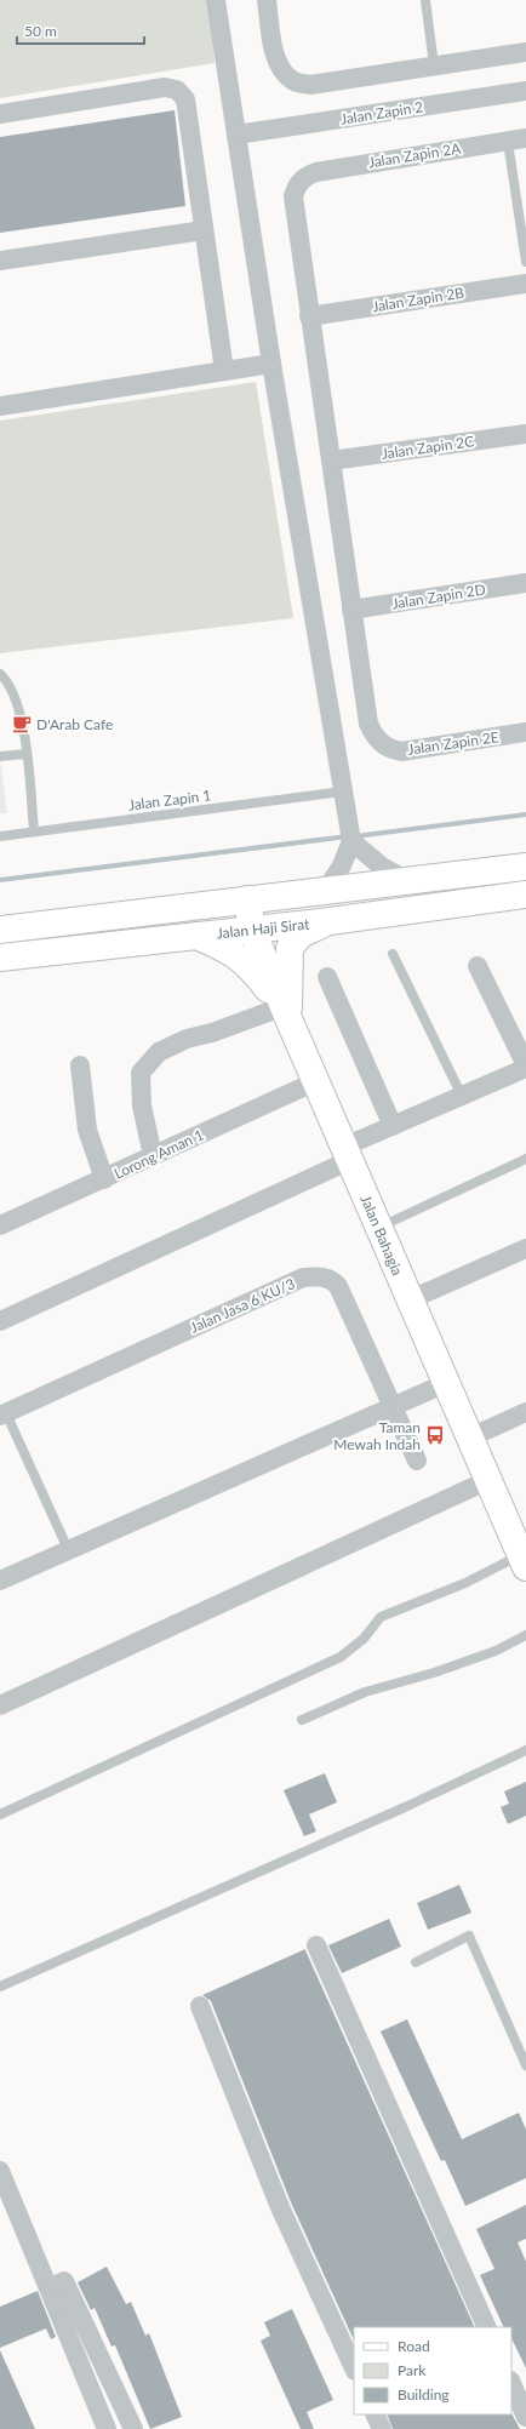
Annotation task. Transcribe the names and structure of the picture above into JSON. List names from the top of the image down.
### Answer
{
  "streets": {
    "main road": ["Jalan Haji Sirat", "Jalan Bahagia"],
    "street": [
      "Jalan Zapin 2",
      "Jalan Zapin 2A",
      "Jalan Zapin 2B",
      "Jalan Zapin 2C",
      "Jalan Zapin 2D",
      "Jalan Zapin 2E",
      "Lorong Aman 1",
      "Jalan Jasa 6 KU/3"
    ],
    "lane": ["Jalan Zapin 1"]
  },
  "crossings": [
    ["Jalan Zapin 2A", "Jalan Zapin 2B"],
    ["Jalan Zapin 2D", "Jalan Zapin 2E"],
    ["Jalan Haji Sirat", "Jalan Bahagia"],
    ["Lorong Aman 1", "Jalan Bahagia"]
  ],
  "places": {
    "cafe": ["D'Arab Cafe"],
    "bus stop": ["Taman Mewah Indah"]
  },
  "legend": ["Road", "Park", "Building"],
  "scale_bar": "50 m"
}
